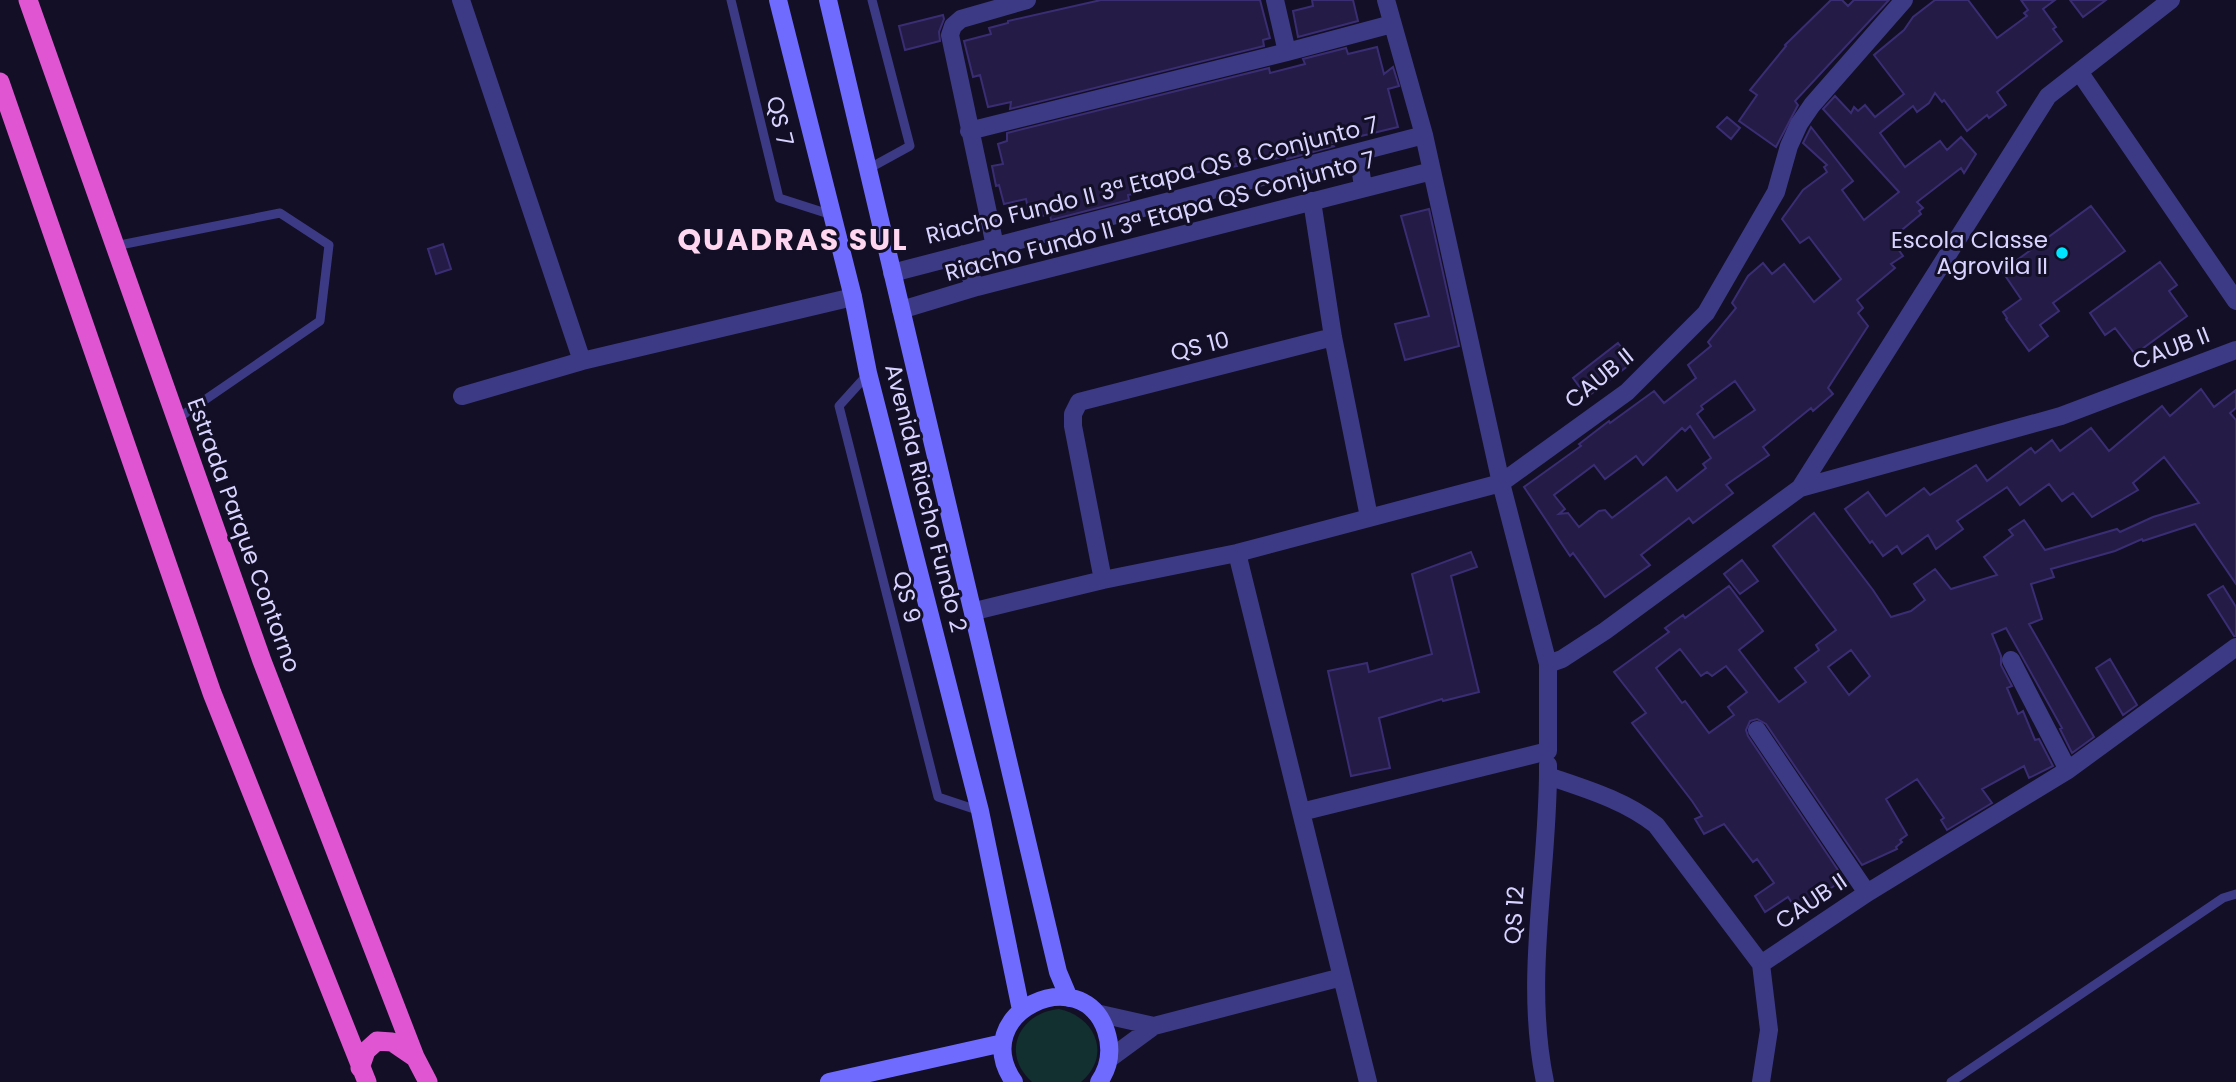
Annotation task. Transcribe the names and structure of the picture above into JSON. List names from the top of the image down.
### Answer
{
  "streets": {
    "highway": ["Estrada Parque Contorno"],
    "main road": ["Avenida Riacho Fundo 2"],
    "street": [
      "Riacho Fundo II 3ª Etapa QS 8 Conjunto 7",
      "Riacho Fundo II 3ª Etapa QS Conjunto 7",
      "QS 10",
      "CAUB II",
      "QS 12"
    ],
    "lane": ["QS 7", "QS 9"]
  },
  "crossings": [
    ["QS 7", "Avenida Riacho Fundo 2"],
    ["Riacho Fundo II 3ª Etapa QS 8 Conjunto 7", "Avenida Riacho Fundo 2"],
    ["Riacho Fundo II 3ª Etapa QS Conjunto 7", "Avenida Riacho Fundo 2"],
    ["CAUB II", "QS 12"],
    ["Avenida Riacho Fundo 2", "QS 9"]
  ],
  "districts": ["QUADRAS SUL"],
  "places": ["Escola Classe Agrovila II"]
}
